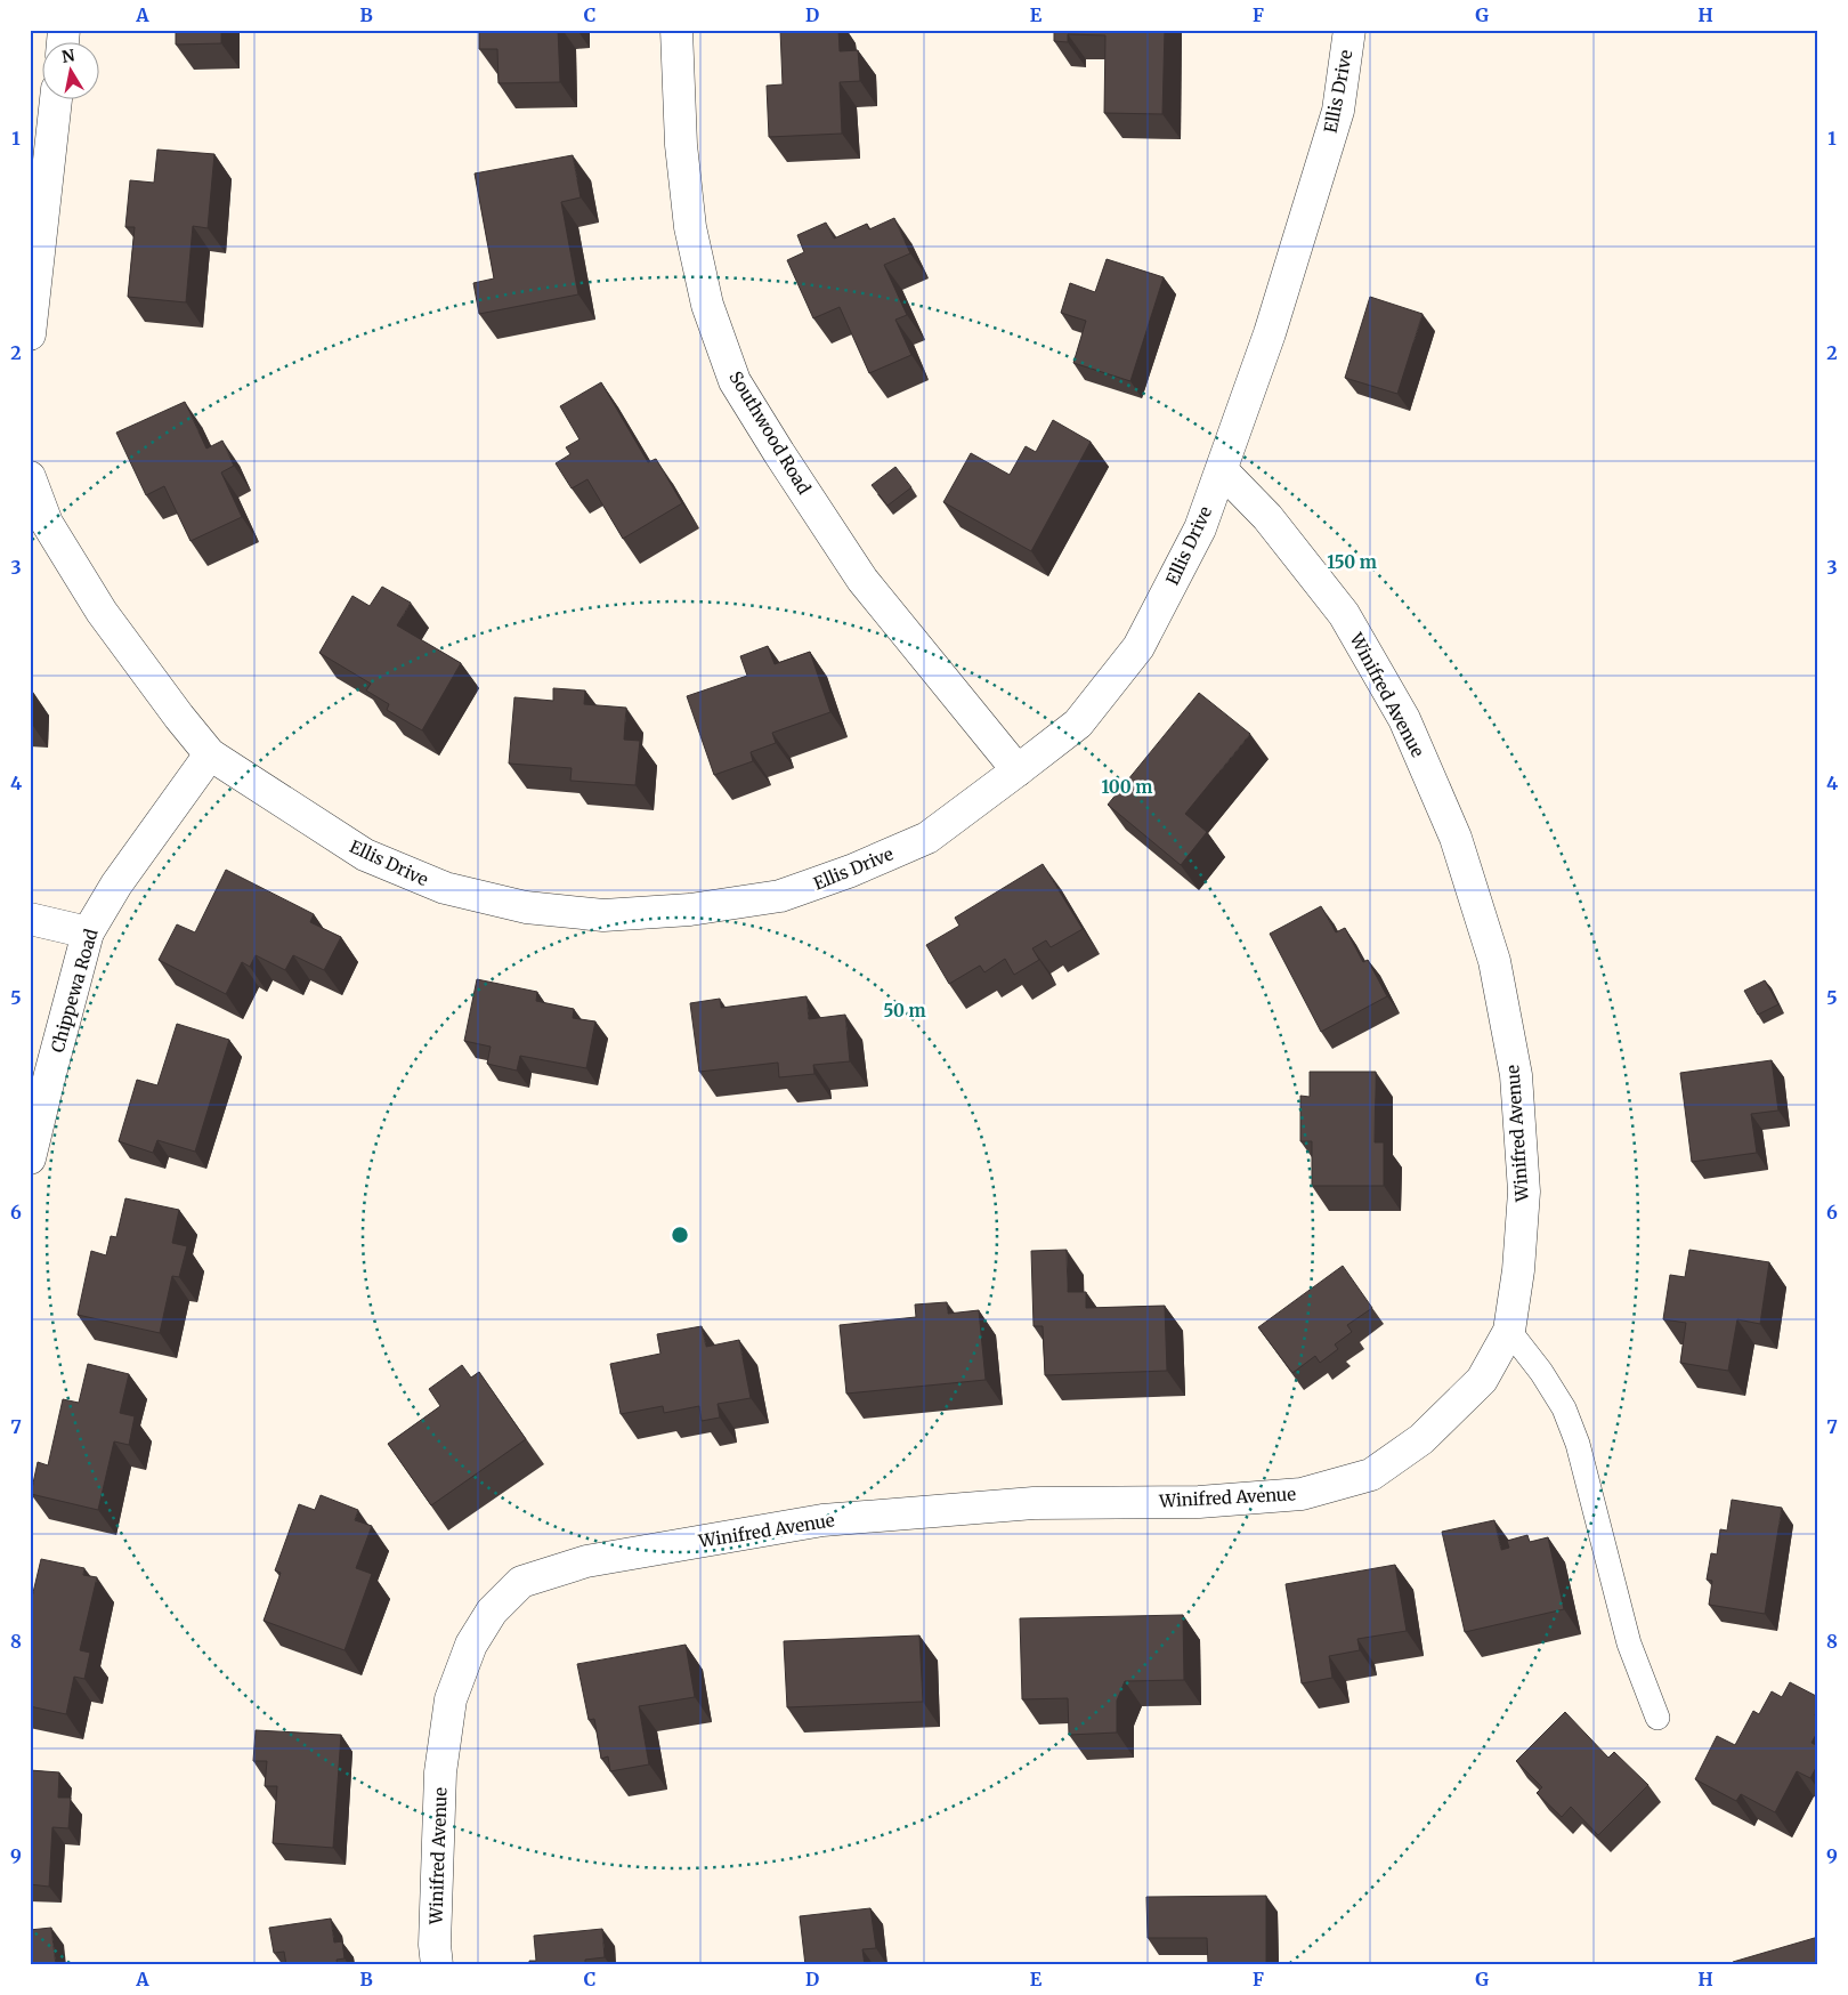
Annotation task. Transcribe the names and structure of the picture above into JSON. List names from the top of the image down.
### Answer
{
  "streets": {
    "street": [
      "Ellis Drive",
      "Southwood Road",
      "Winifred Avenue",
      "Chippewa Road"
    ]
  },
  "crossings": [
    ["Ellis Drive", "Southwood Road"],
    ["Ellis Drive", "Winifred Avenue"],
    ["Ellis Drive", "Chippewa Road"]
  ],
  "north": "top",
  "grid": {
    "columns": [
      "A",
      "B",
      "C",
      "D",
      "E",
      "F",
      "G",
      "H"
    ],
    "rows": [
      "1",
      "2",
      "3",
      "4",
      "5",
      "6",
      "7",
      "8",
      "9"
    ]
  },
  "rings": ["150 m", "100 m", "50 m"]
}
